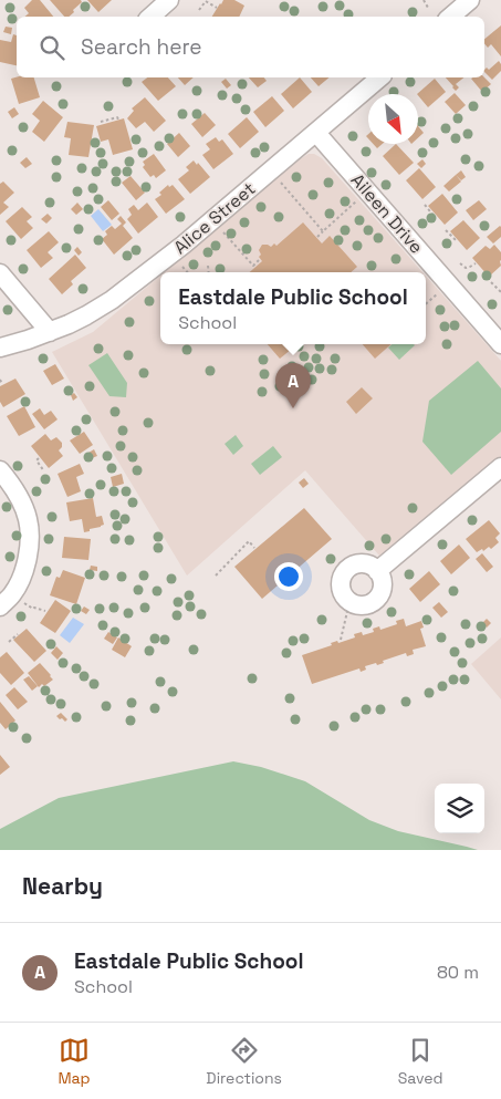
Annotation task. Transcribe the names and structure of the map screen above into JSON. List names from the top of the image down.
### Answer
{
  "streets": {
    "street": ["Aileen Drive", "Alice Street"]
  },
  "crossings": [
    ["Aileen Drive", "Alice Street"]
  ],
  "north": "bottom right",
  "page": {
    "search": "Search here",
    "popup": ["Eastdale Public School", "School"],
    "pins": "A",
    "heading": "Nearby",
    "list": [
      {
        "mark": "A",
        "name": "Eastdale Public School",
        "note": "School",
        "value": "80 m"
      }
    ],
    "nav": ["Map", "Directions", "Saved"]
  }
}
